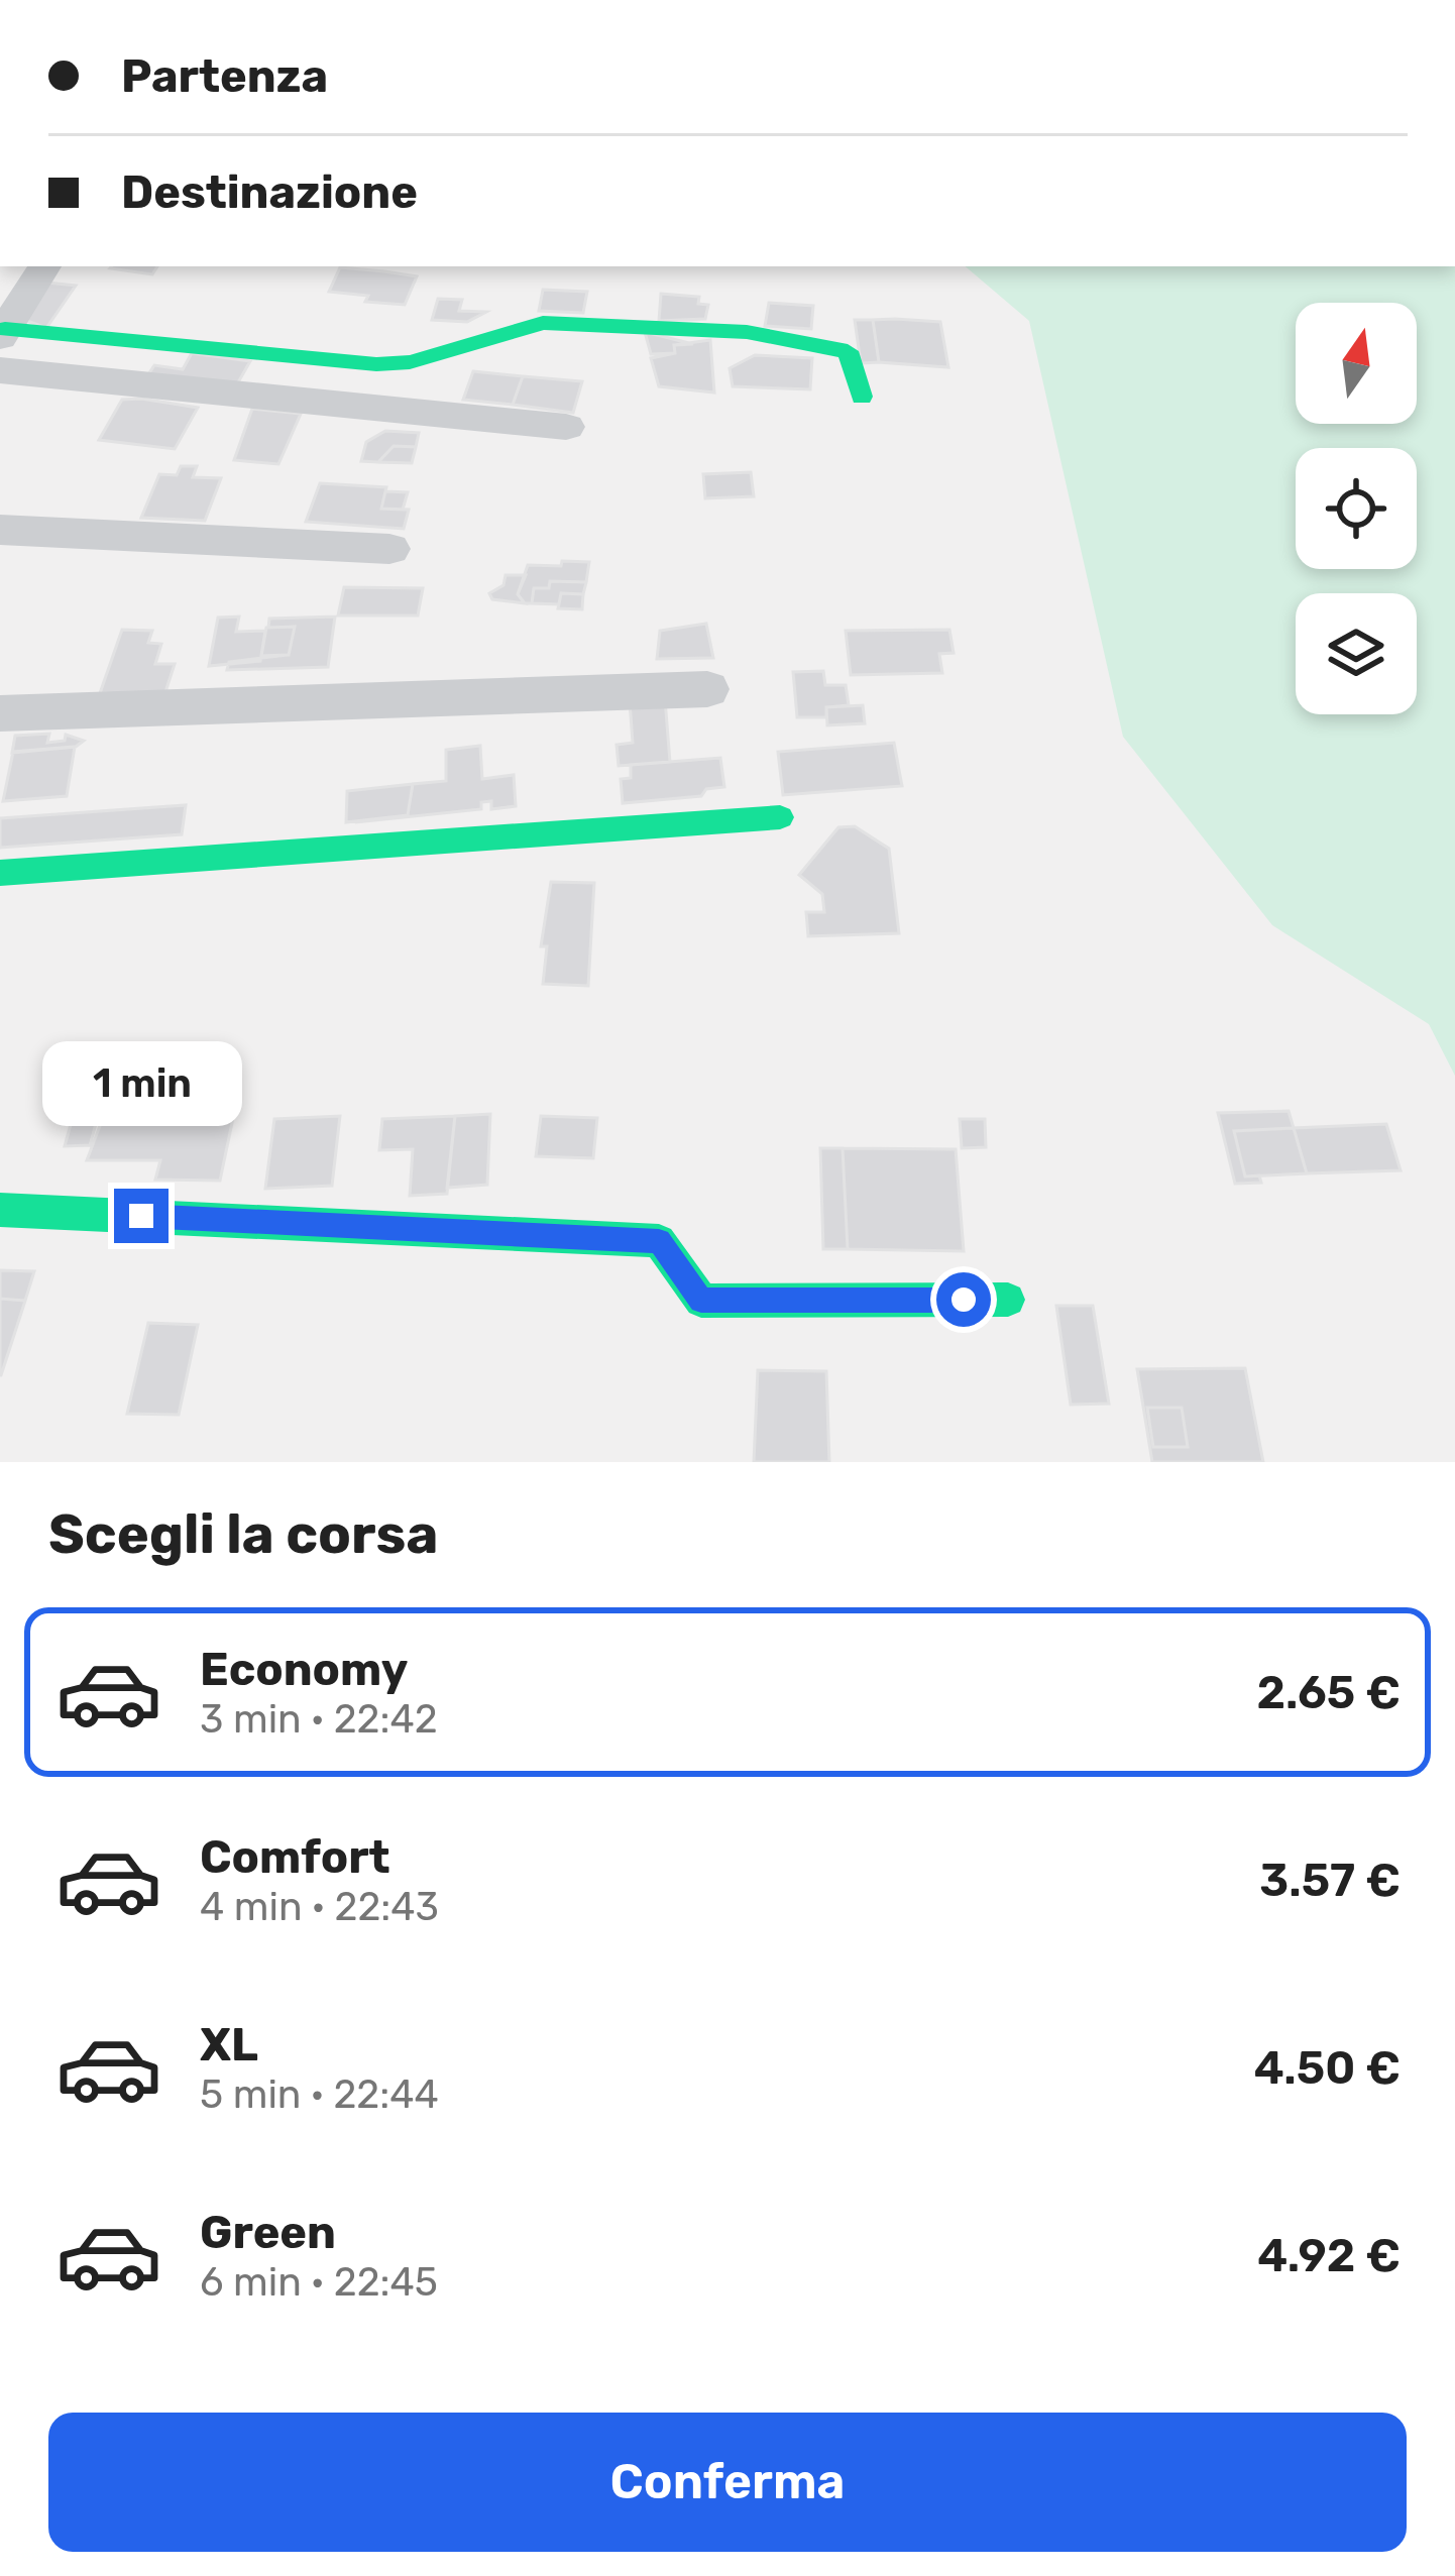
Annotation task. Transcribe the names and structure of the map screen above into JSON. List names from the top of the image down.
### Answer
{
  "north": "top",
  "page": {
    "banner": ["Partenza", "Destinazione"],
    "bubble": "1 min",
    "heading": "Scegli la corsa",
    "list": [
      {
        "name": "Economy",
        "note": "3 min · 22:42",
        "value": "2.65 €"
      },
      {
        "name": "Comfort",
        "note": "4 min · 22:43",
        "value": "3.57 €"
      },
      {
        "name": "XL",
        "note": "5 min · 22:44",
        "value": "4.50 €"
      },
      {
        "name": "Green",
        "note": "6 min · 22:45",
        "value": "4.92 €"
      }
    ],
    "buttons": "Conferma"
  }
}
